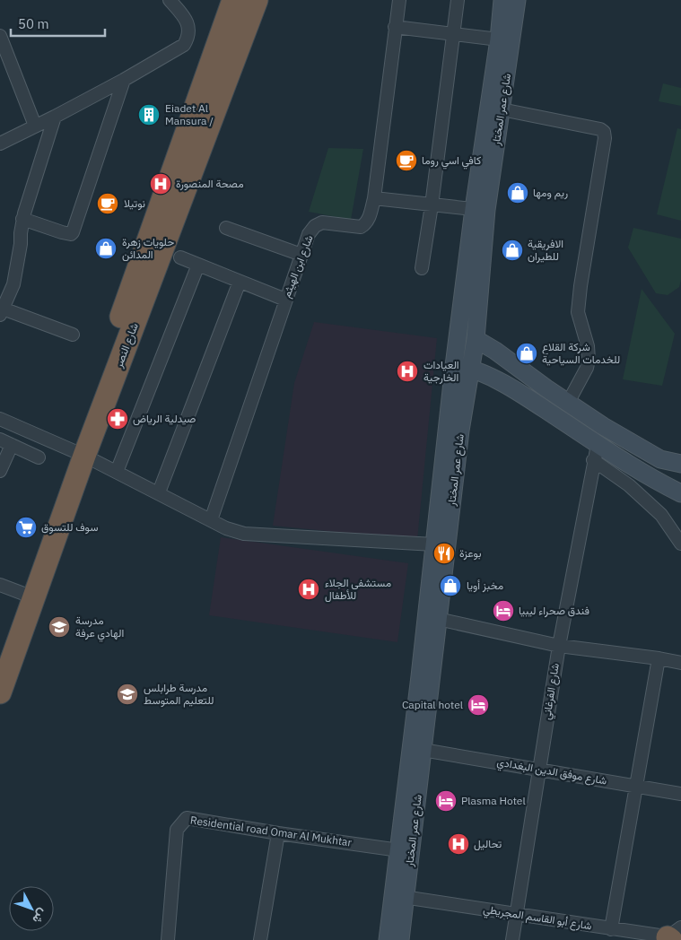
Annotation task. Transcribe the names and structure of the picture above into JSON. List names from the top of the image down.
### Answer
{
  "streets": {
    "highway": ["شارع النصر"],
    "main road": ["شارع عمر المختار"],
    "street": [
      "شارع ابن الهيثم",
      "شارع الفرغاني",
      "شارع موفق الدين البغدادي",
      "Residential road Omar Al Mukhtar",
      "شارع أبو القاسم المجريطي"
    ]
  },
  "crossings": [
    ["شارع عمر المختار", "شارع موفق الدين البغدادي"],
    ["شارع عمر المختار", "Residential road Omar Al Mukhtar"],
    ["شارع عمر المختار", "شارع أبو القاسم المجريطي"],
    ["شارع الفرغاني", "شارع موفق الدين البغدادي"],
    ["شارع الفرغاني", "شارع أبو القاسم المجريطي"]
  ],
  "places": {
    "building": ["Eiadet Al Mansura /"],
    "cafe": ["كافي اسي روما", "نوتيلا"],
    "hospital": [
      "مصحة المنصورة",
      "العيادات الخارجية",
      "مستشفى الجلاء للأطفال",
      "تحاليل"
    ],
    "shop": [
      "ريم ومها",
      "حلويات زهرة المدائن",
      "الافريقية للطيران",
      "شركة القلاع للخدمات السياحية",
      "مخبز أويا"
    ],
    "pharmacy": ["صيدلية الرياض"],
    "supermarket": ["سوف للتسوق"],
    "restaurant": ["بوعزة"],
    "hotel": ["فندق صحراء ليبيا", "Capital hotel", "Plasma Hotel"],
    "school or university": ["مدرسة الهادي عرفة", "مدرسة طرابلس للتعليم المتوسط"]
  },
  "scale_bar": "50 m",
  "north": "bottom right"
}
